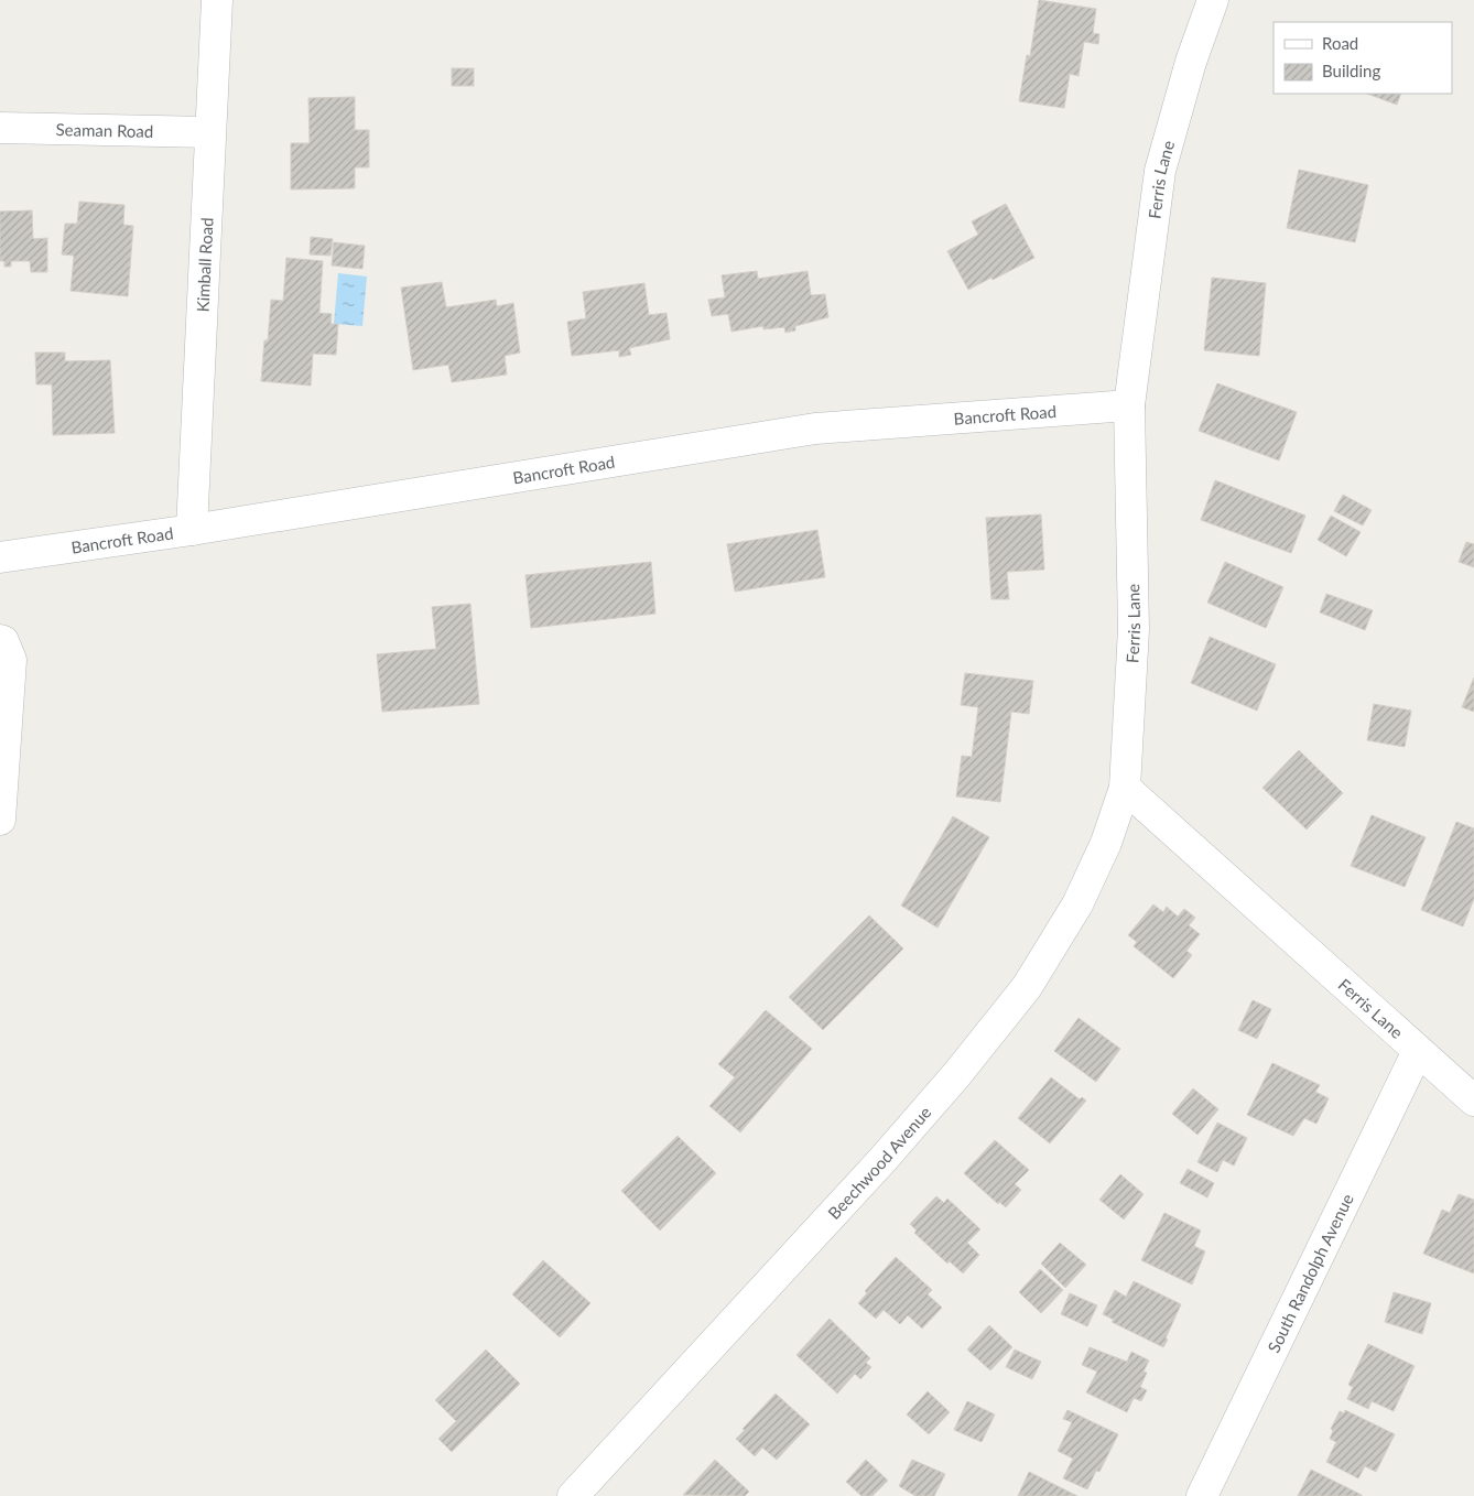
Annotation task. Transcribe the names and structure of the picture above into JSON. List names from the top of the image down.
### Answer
{
  "streets": {
    "street": [
      "Seaman Road",
      "Ferris Lane",
      "Kimball Road",
      "Bancroft Road",
      "Beechwood Avenue",
      "South Randolph Avenue"
    ]
  },
  "crossings": [
    ["Seaman Road", "Kimball Road"],
    ["Ferris Lane", "Bancroft Road"],
    ["Ferris Lane", "Beechwood Avenue"],
    ["Ferris Lane", "South Randolph Avenue"],
    ["Kimball Road", "Bancroft Road"]
  ],
  "legend": ["Road", "Building"]
}
